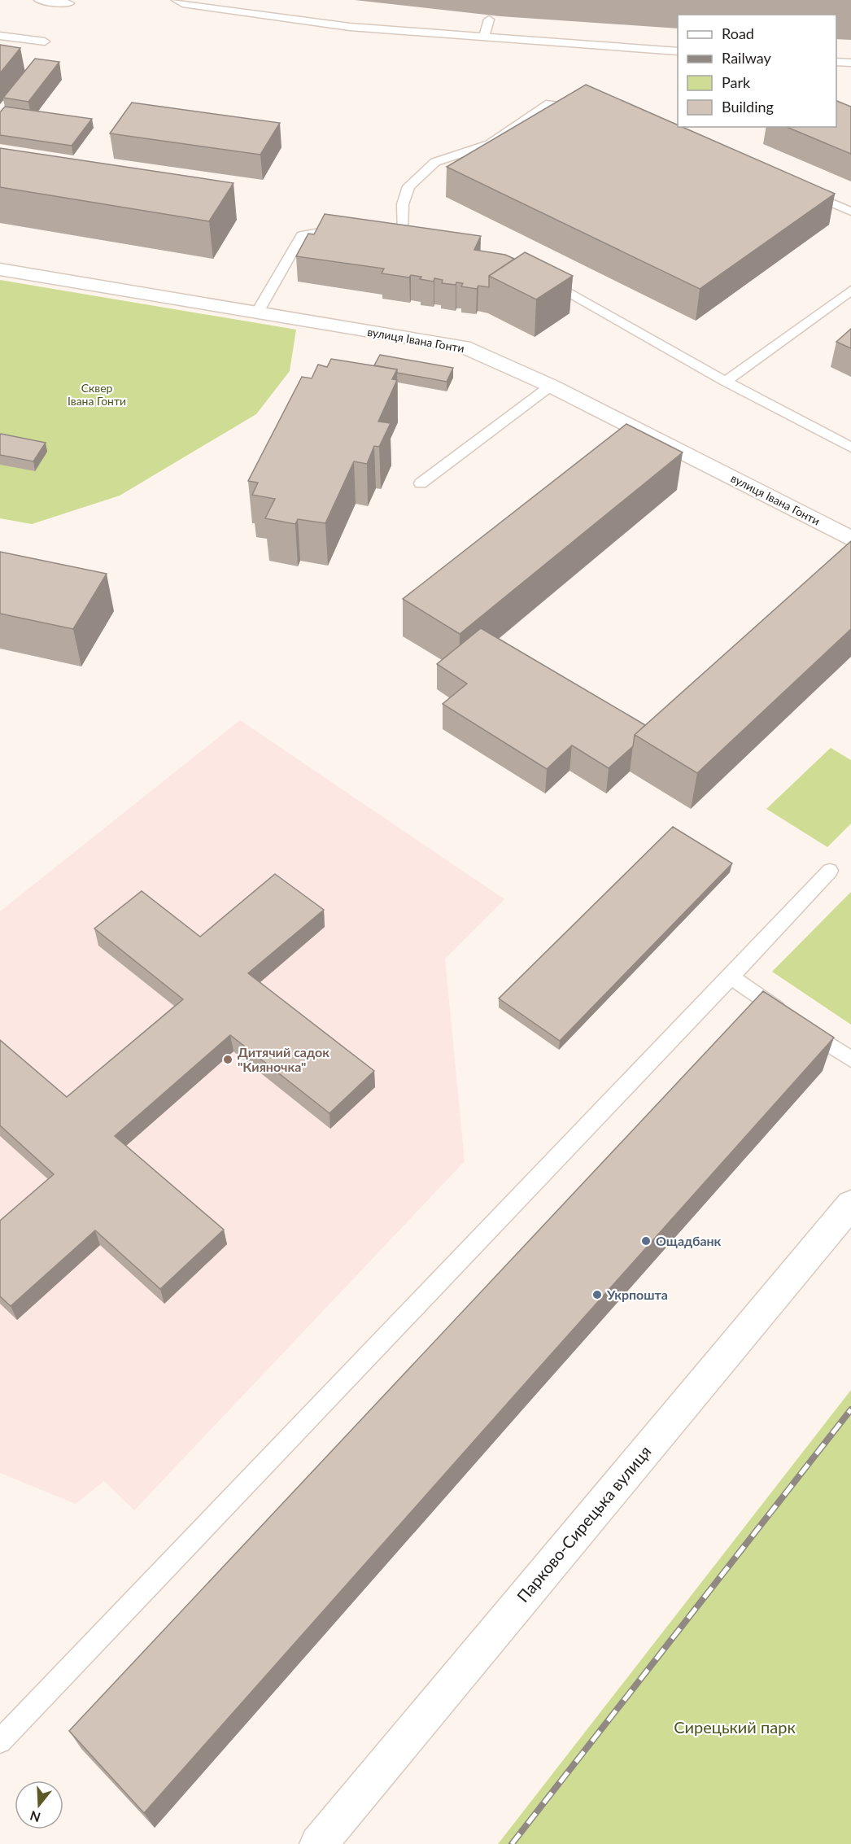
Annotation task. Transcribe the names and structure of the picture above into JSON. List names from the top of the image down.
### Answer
{
  "streets": {
    "street": ["вулиця Івана Гонти", "Парково-Сирецька вулиця"]
  },
  "parks": ["Сквер Івана Гонти", "Сирецький парк"],
  "places": ["Дитячий садок \"Кияночка\"", "Ощадбанк", "Укрпошта"],
  "legend": [
    "Road",
    "Railway",
    "Park",
    "Building"
  ],
  "north": "bottom"
}
